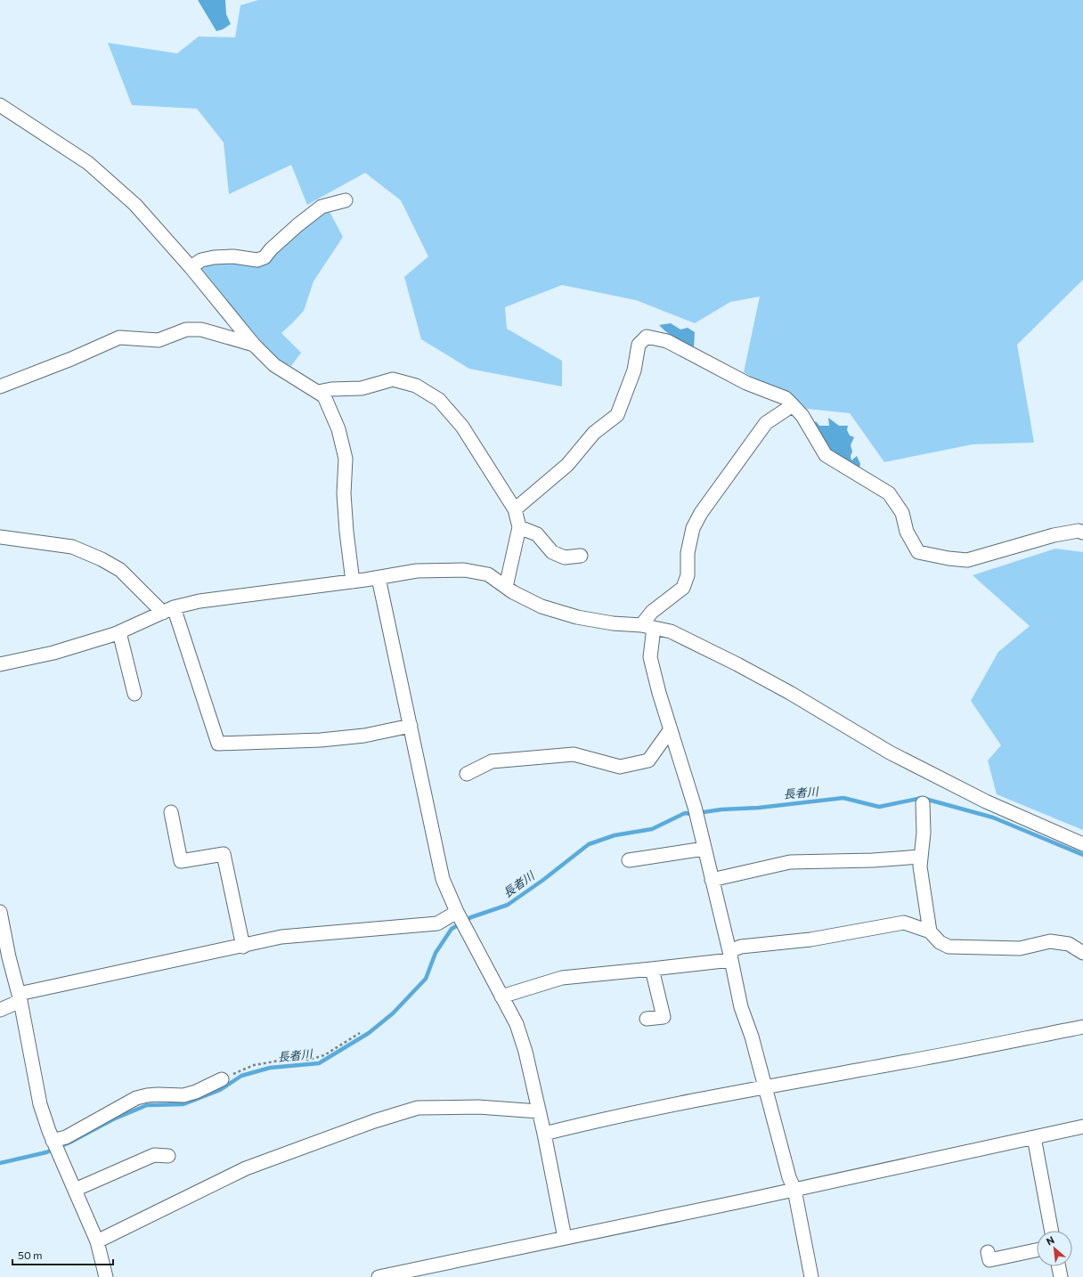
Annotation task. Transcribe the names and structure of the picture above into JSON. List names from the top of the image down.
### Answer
{
  "water": ["長者川"],
  "scale_bar": "50 m",
  "north": "top left"
}
